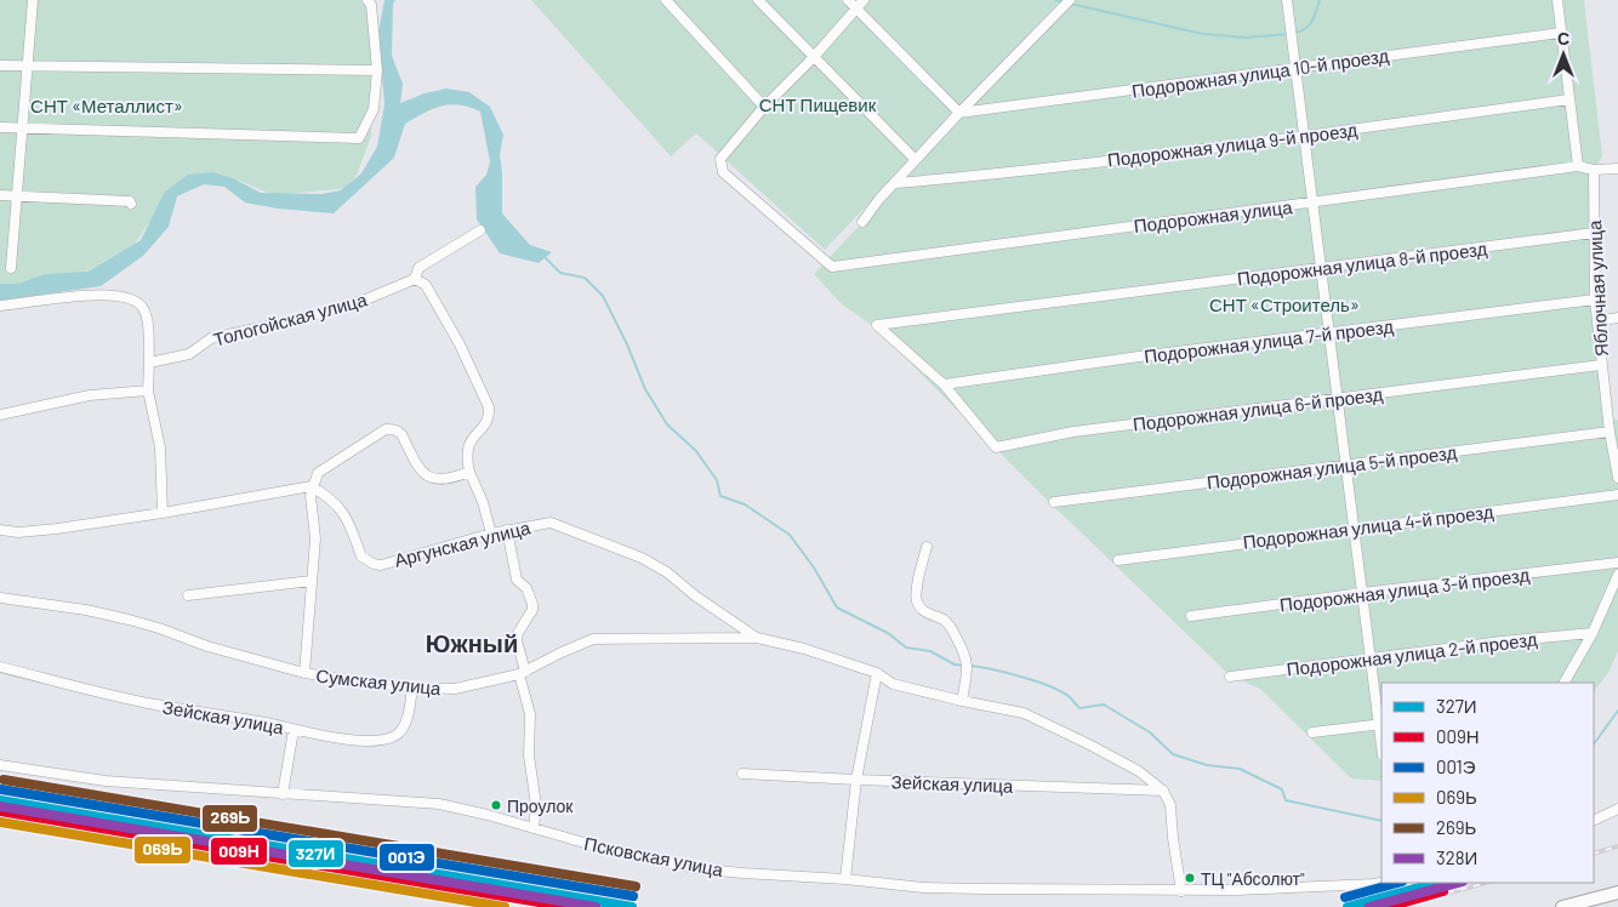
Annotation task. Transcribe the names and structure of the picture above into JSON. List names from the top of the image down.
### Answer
{
  "streets": {
    "street": [
      "Подорожная улица 10-й проезд",
      "Подорожная улица 9-й проезд",
      "Подорожная улица",
      "Подорожная улица 8-й проезд",
      "Яблочная улица",
      "Тологойская улица",
      "Подорожная улица 7-й проезд",
      "Подорожная улица 6-й проезд",
      "Подорожная улица 5-й проезд",
      "Подорожная улица 4-й проезд",
      "Аргунская улица",
      "Подорожная улица 3-й проезд",
      "Подорожная улица 2-й проезд",
      "Сумская улица",
      "Зейская улица",
      "Псковская улица"
    ]
  },
  "crossings": [
    ["Подорожная улица", "Яблочная улица"],
    ["Подорожная улица 8-й проезд", "Яблочная улица"],
    ["Подорожная улица 8-й проезд", "Подорожная улица 7-й проезд"],
    ["Подорожная улица 8-й проезд", "Подорожная улица 6-й проезд"],
    ["Яблочная улица", "Подорожная улица 7-й проезд"],
    ["Яблочная улица", "Подорожная улица 6-й проезд"],
    ["Яблочная улица", "Подорожная улица 5-й проезд"],
    ["Подорожная улица 7-й проезд", "Подорожная улица 6-й проезд"],
    ["Аргунская улица", "Сумская улица"],
    ["Сумская улица", "Зейская улица"]
  ],
  "districts": ["Южный"],
  "parks": ["СНТ Пищевик", "СНТ «Металлист»", "СНТ «Строитель»"],
  "places": ["Проулок", "ТЦ \"Абсолют\""],
  "lines": [
    "transit line 269Ь",
    "transit line 001Э",
    "transit line 327И",
    "transit line 328И",
    "transit line 009Н",
    "transit line 069Ь"
  ],
  "legend": [
    "327И",
    "009Н",
    "001Э",
    "069Ь",
    "269Ь",
    "328И"
  ],
  "north": "top"
}
